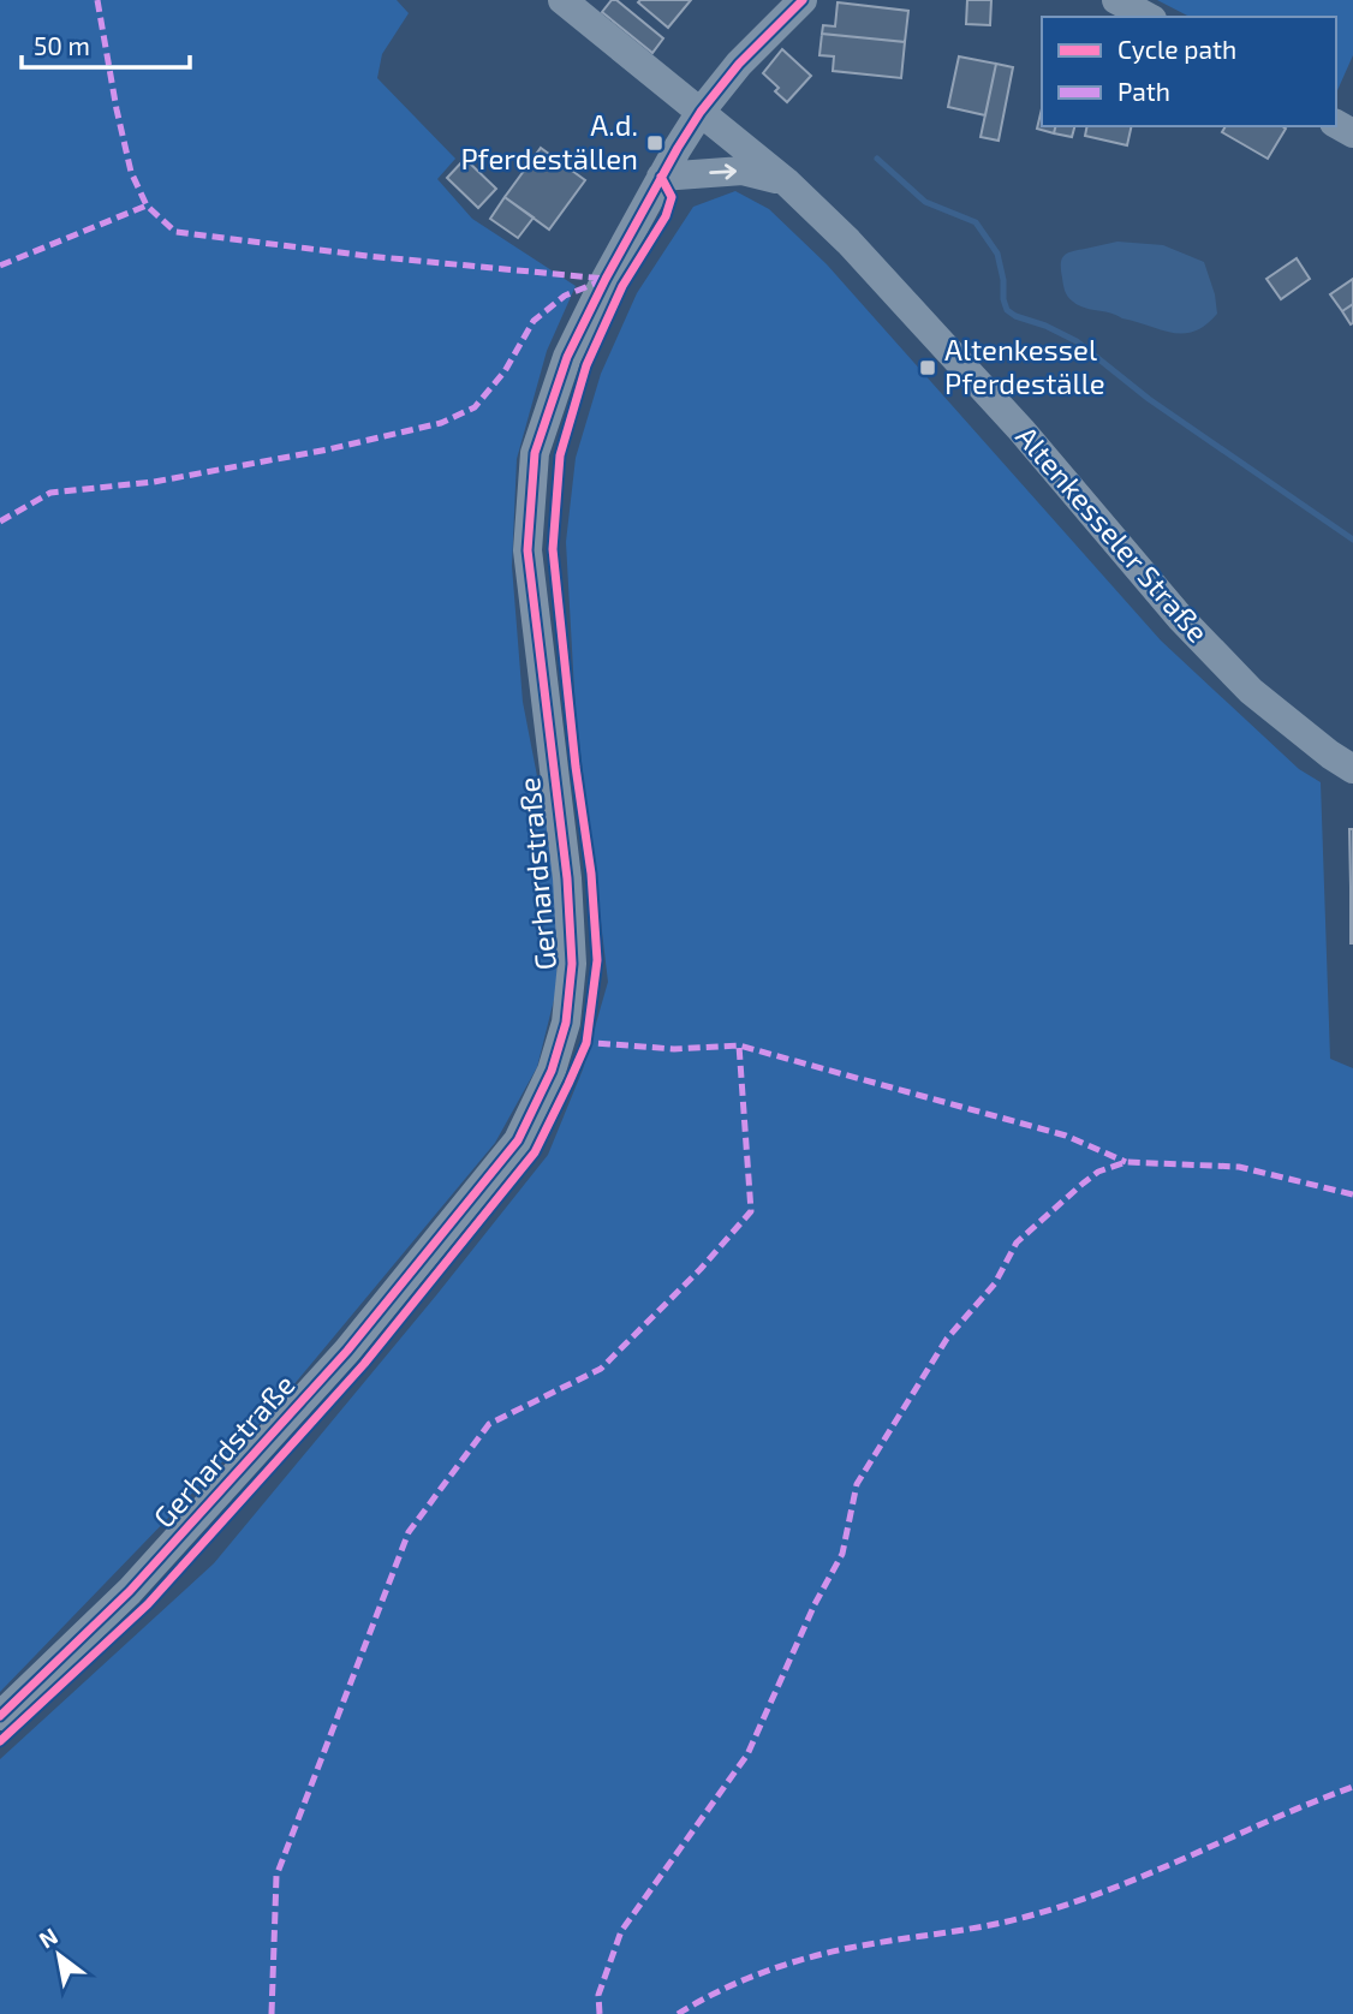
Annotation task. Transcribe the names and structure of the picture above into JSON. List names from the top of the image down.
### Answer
{
  "streets": {
    "street": ["Altenkesseler Straße", "Gerhardstraße"]
  },
  "crossings": [
    ["Altenkesseler Straße", "Gerhardstraße"]
  ],
  "places": {
    "transit": ["A.d. Pferdeställen", "Altenkessel Pferdeställe"]
  },
  "legend": ["Cycle path", "Path"],
  "scale_bar": "50 m",
  "north": "top left"
}
